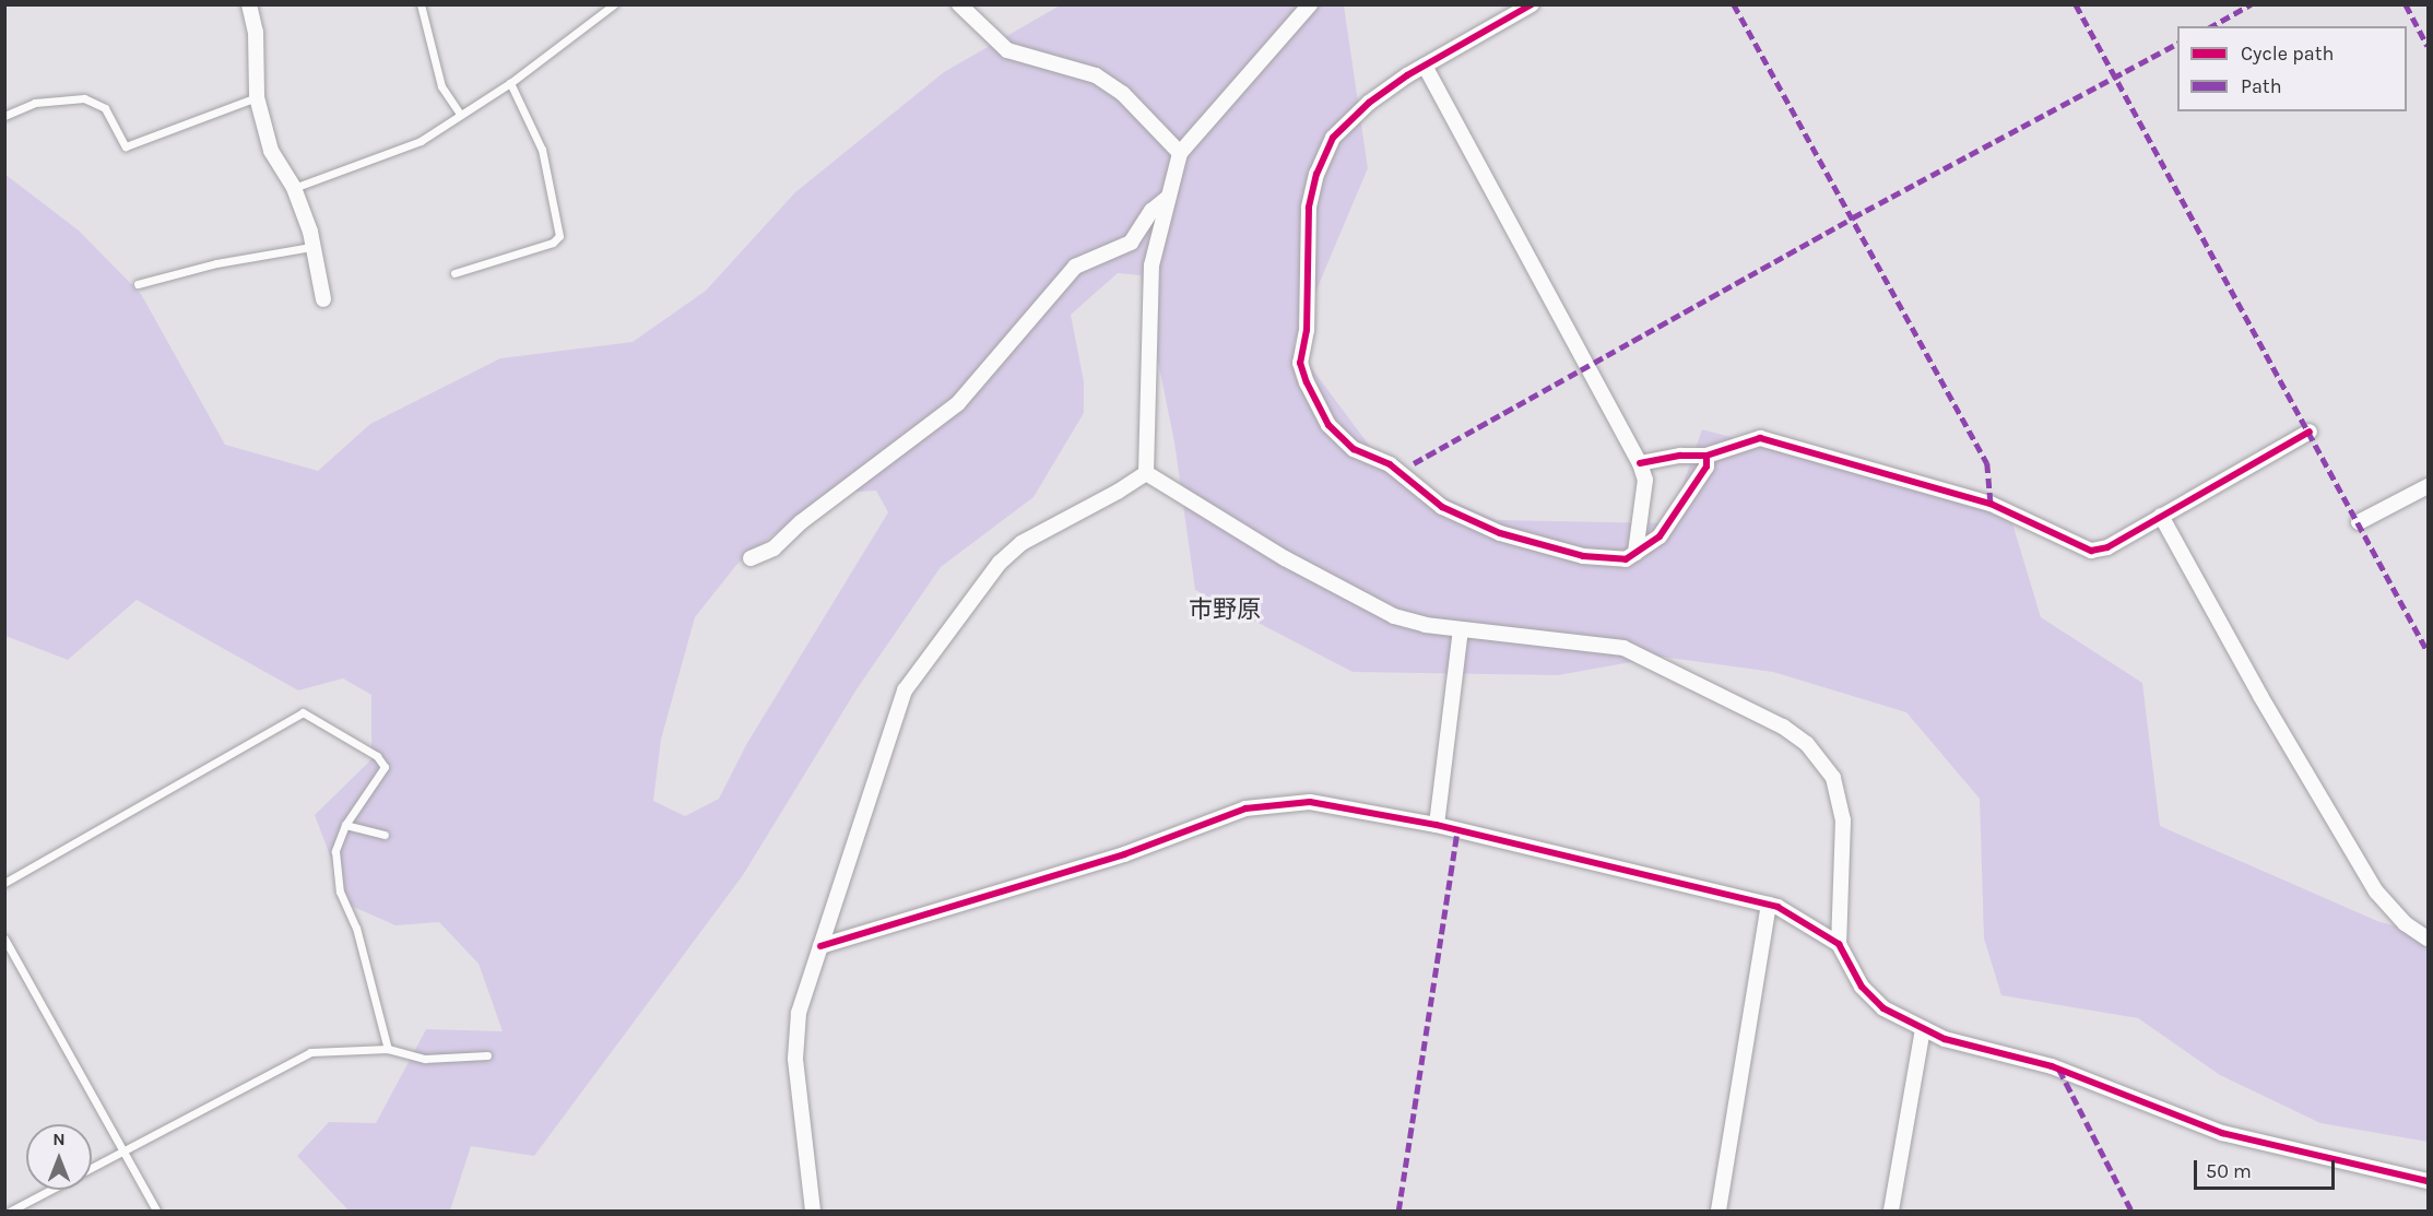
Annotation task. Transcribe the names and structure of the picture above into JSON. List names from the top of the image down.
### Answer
{
  "districts": ["市野原"],
  "legend": ["Cycle path", "Path"],
  "scale_bar": "50 m",
  "north": "top"
}
